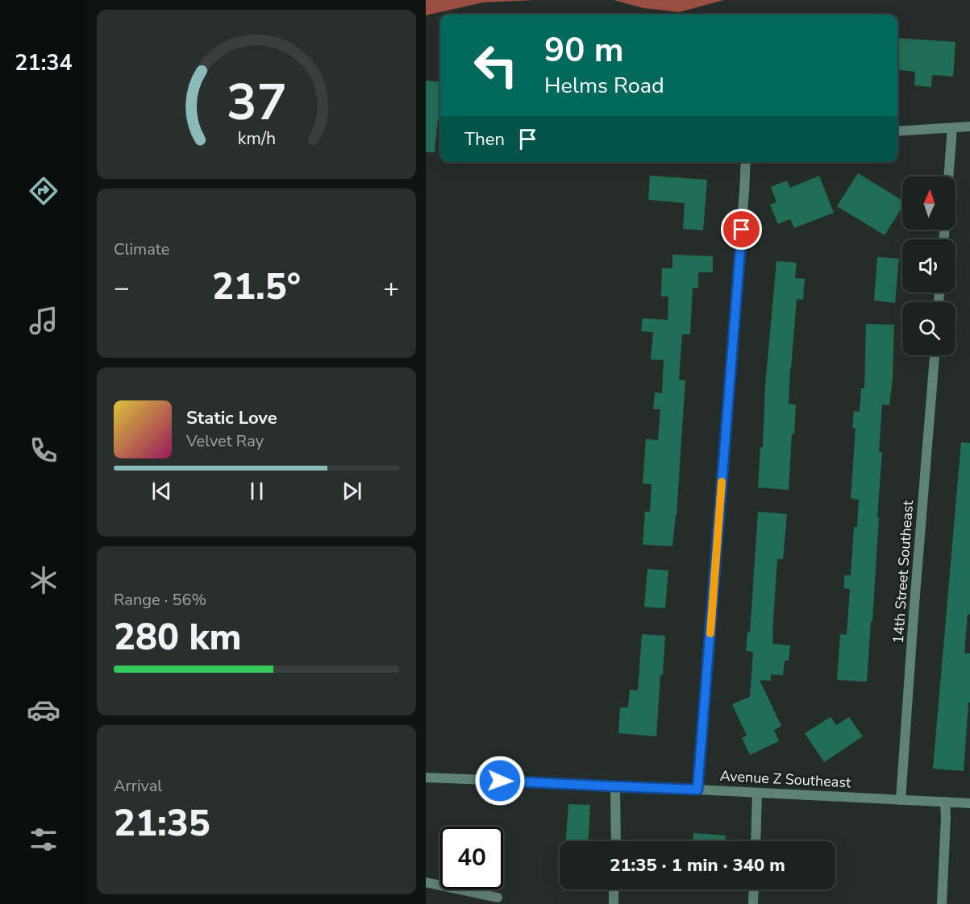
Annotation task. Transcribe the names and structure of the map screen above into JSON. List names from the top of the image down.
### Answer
{
  "streets": {
    "street": ["14th Street Southeast", "Avenue Z Southeast"]
  },
  "crossings": [
    ["14th Street Southeast", "Avenue Z Southeast"]
  ],
  "north": "top",
  "page": {
    "tabs": "21:34",
    "turn": ["90 m", "Helms Road"],
    "then": "Then",
    "tile": [
      "Climate",
      ["Range · 56%", "280 km"],
      ["Arrival", "21:35"]
    ],
    "heat": ["−", "21.5°", "+"],
    "song": ["Static Love", "Velvet Ray"],
    "limit": "40",
    "trip": "21:35 · 1 min · 340 m",
    "gauge": ["37", "km/h"]
  }
}
